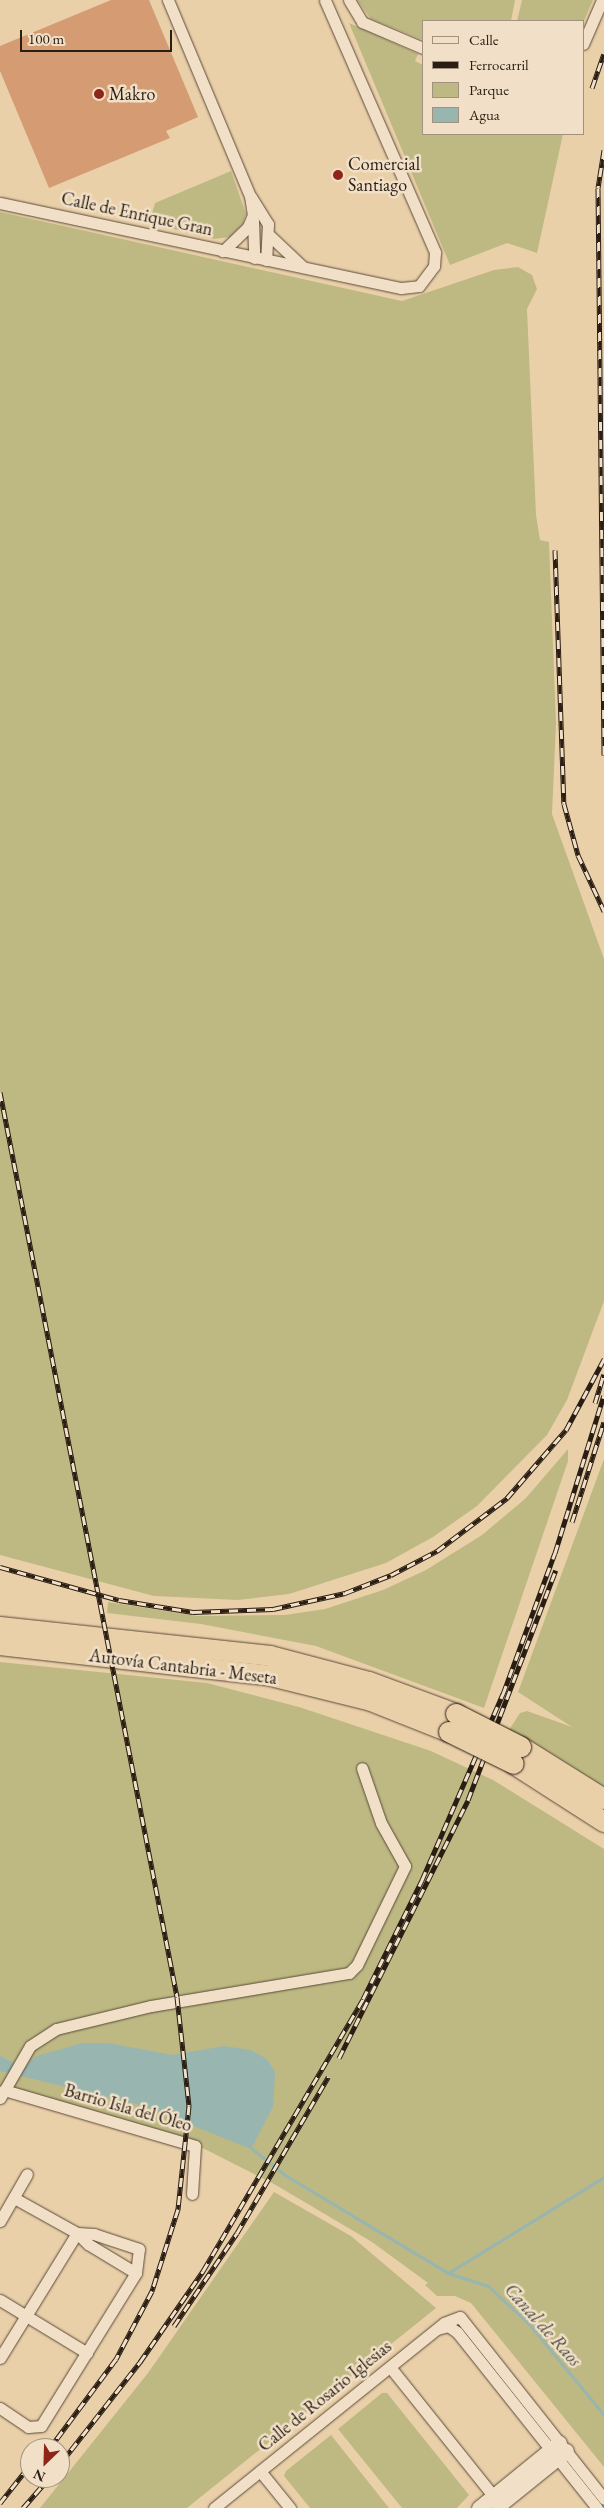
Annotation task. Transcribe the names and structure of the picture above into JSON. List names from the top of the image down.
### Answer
{
  "streets": {
    "highway": ["Autovía Cantabria - Meseta"],
    "street": ["Calle de Enrique Gran", "Barrio Isla del Óleo", "Calle de Rosario Iglesias"]
  },
  "water": ["Canal de Raos"],
  "places": ["Makro", "Comercial Santiago"],
  "legend": [
    "Calle",
    "Ferrocarril",
    "Parque",
    "Agua"
  ],
  "scale_bar": "100 m",
  "north": "bottom left"
}
